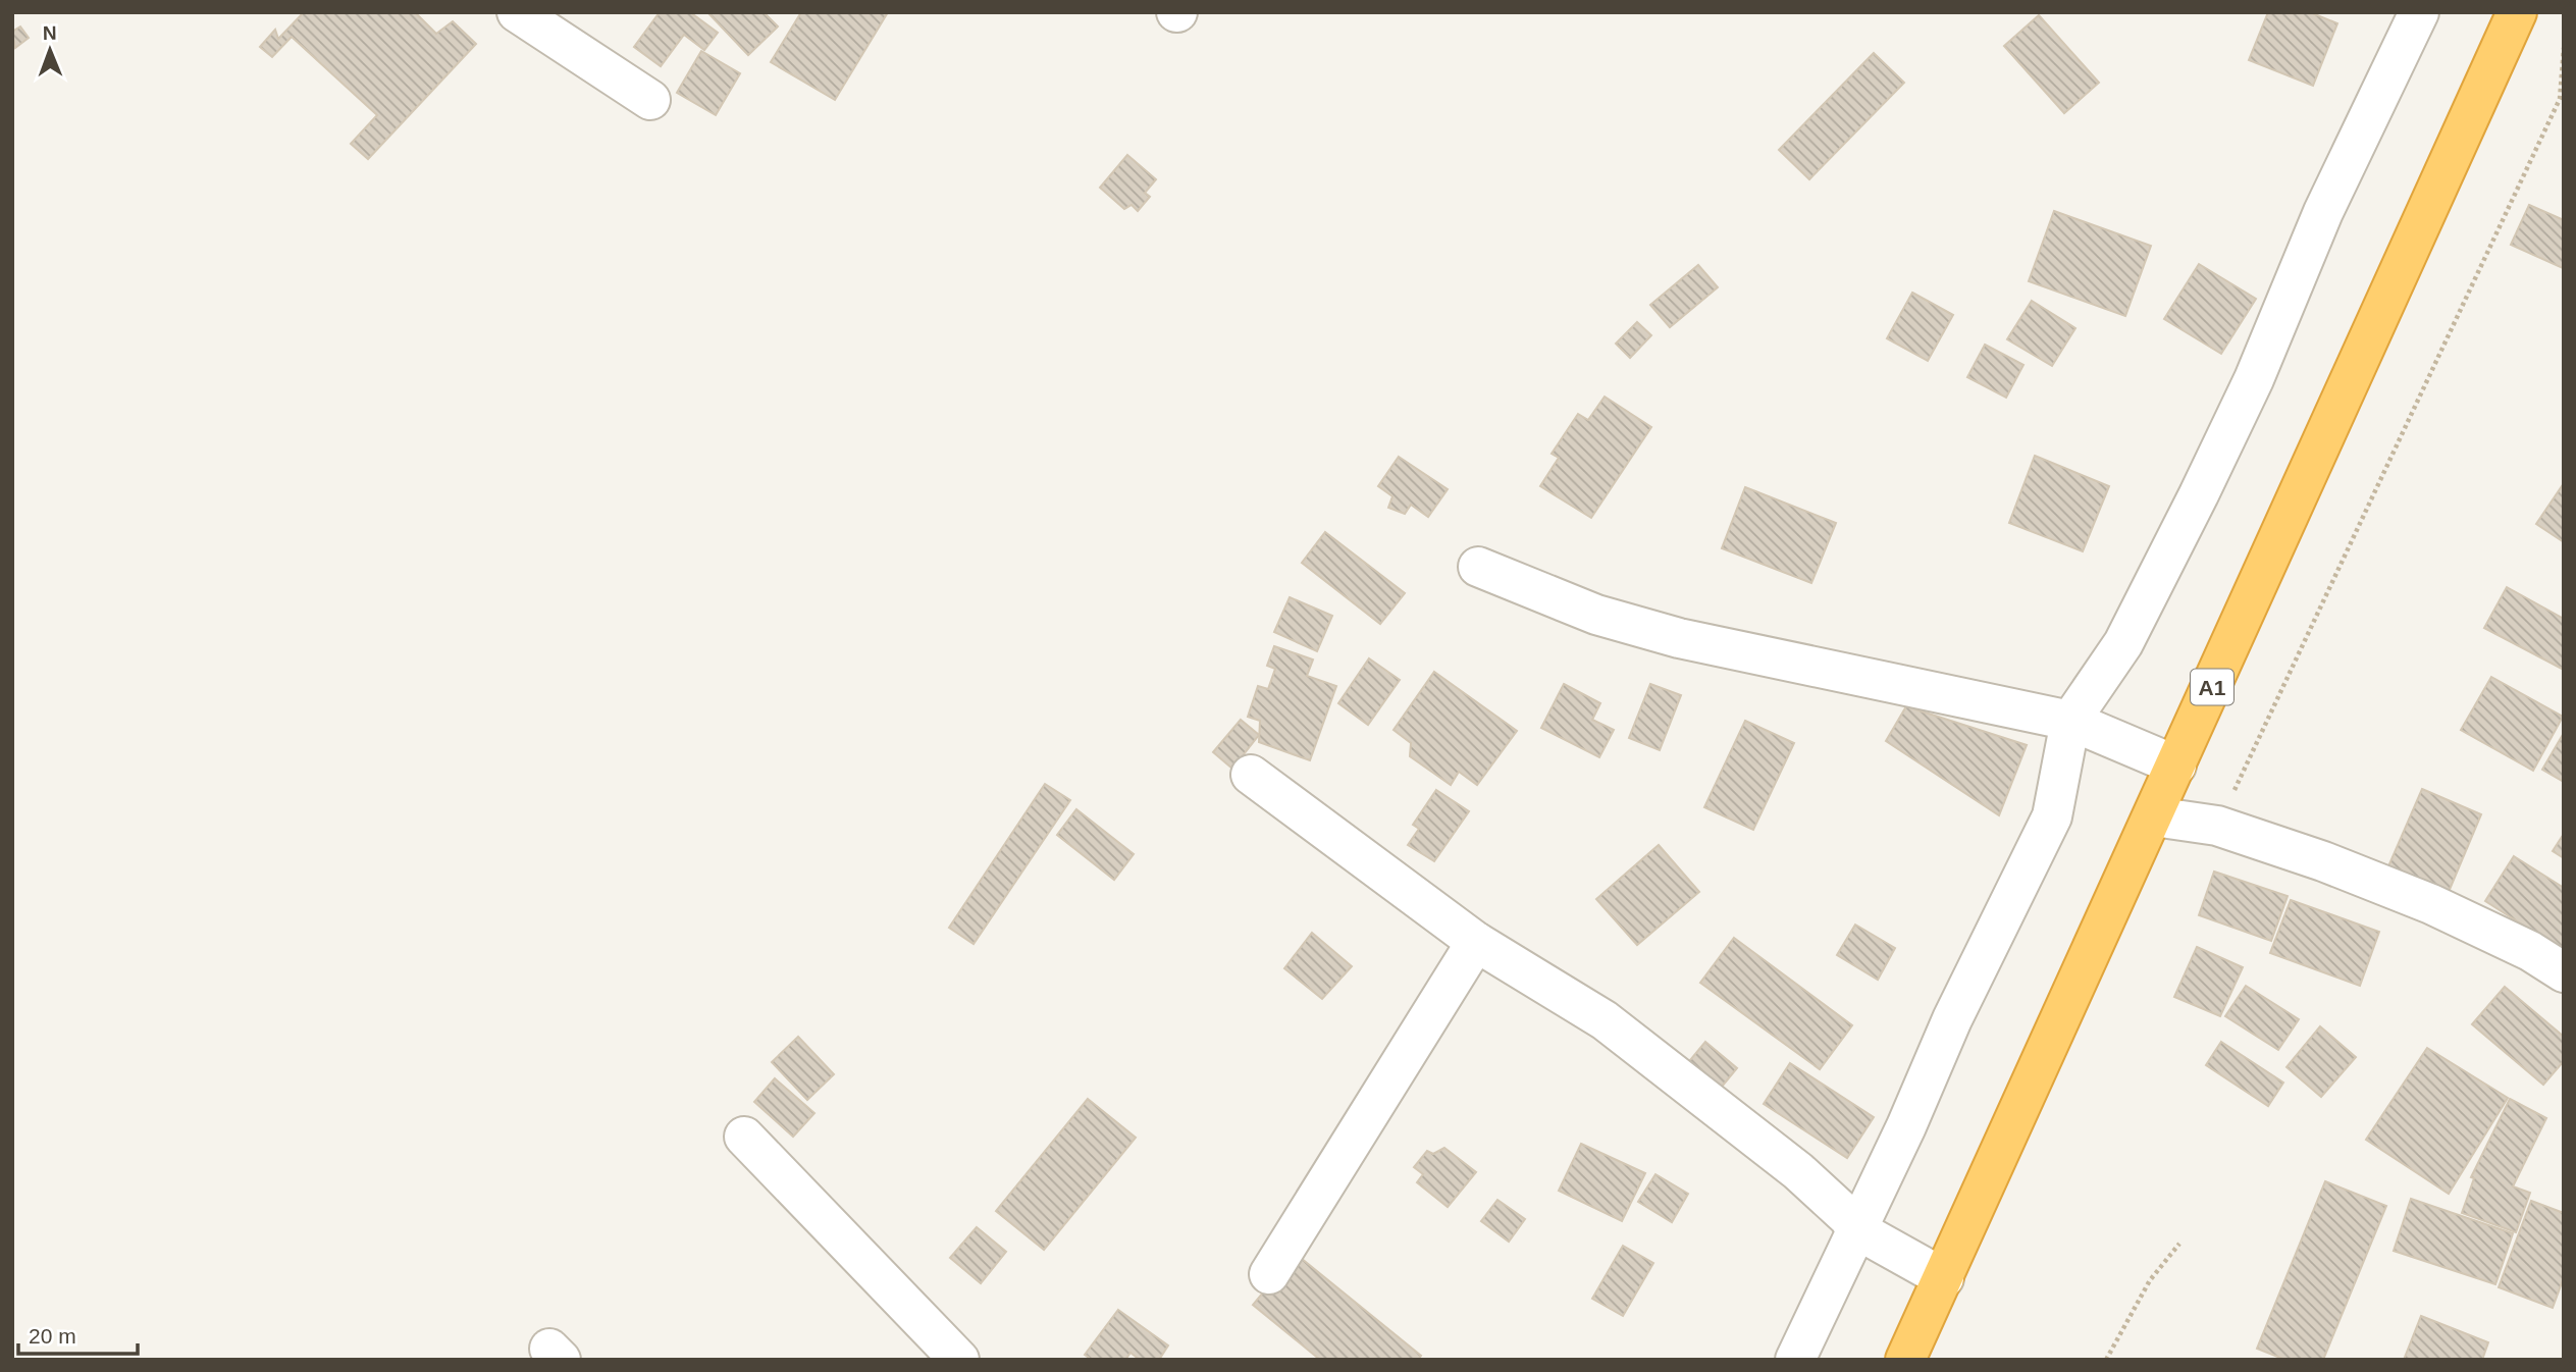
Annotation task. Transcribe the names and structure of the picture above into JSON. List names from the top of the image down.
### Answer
{
  "streets": {
    "highway": ["A1"]
  },
  "scale_bar": "20 m",
  "north": "top"
}
